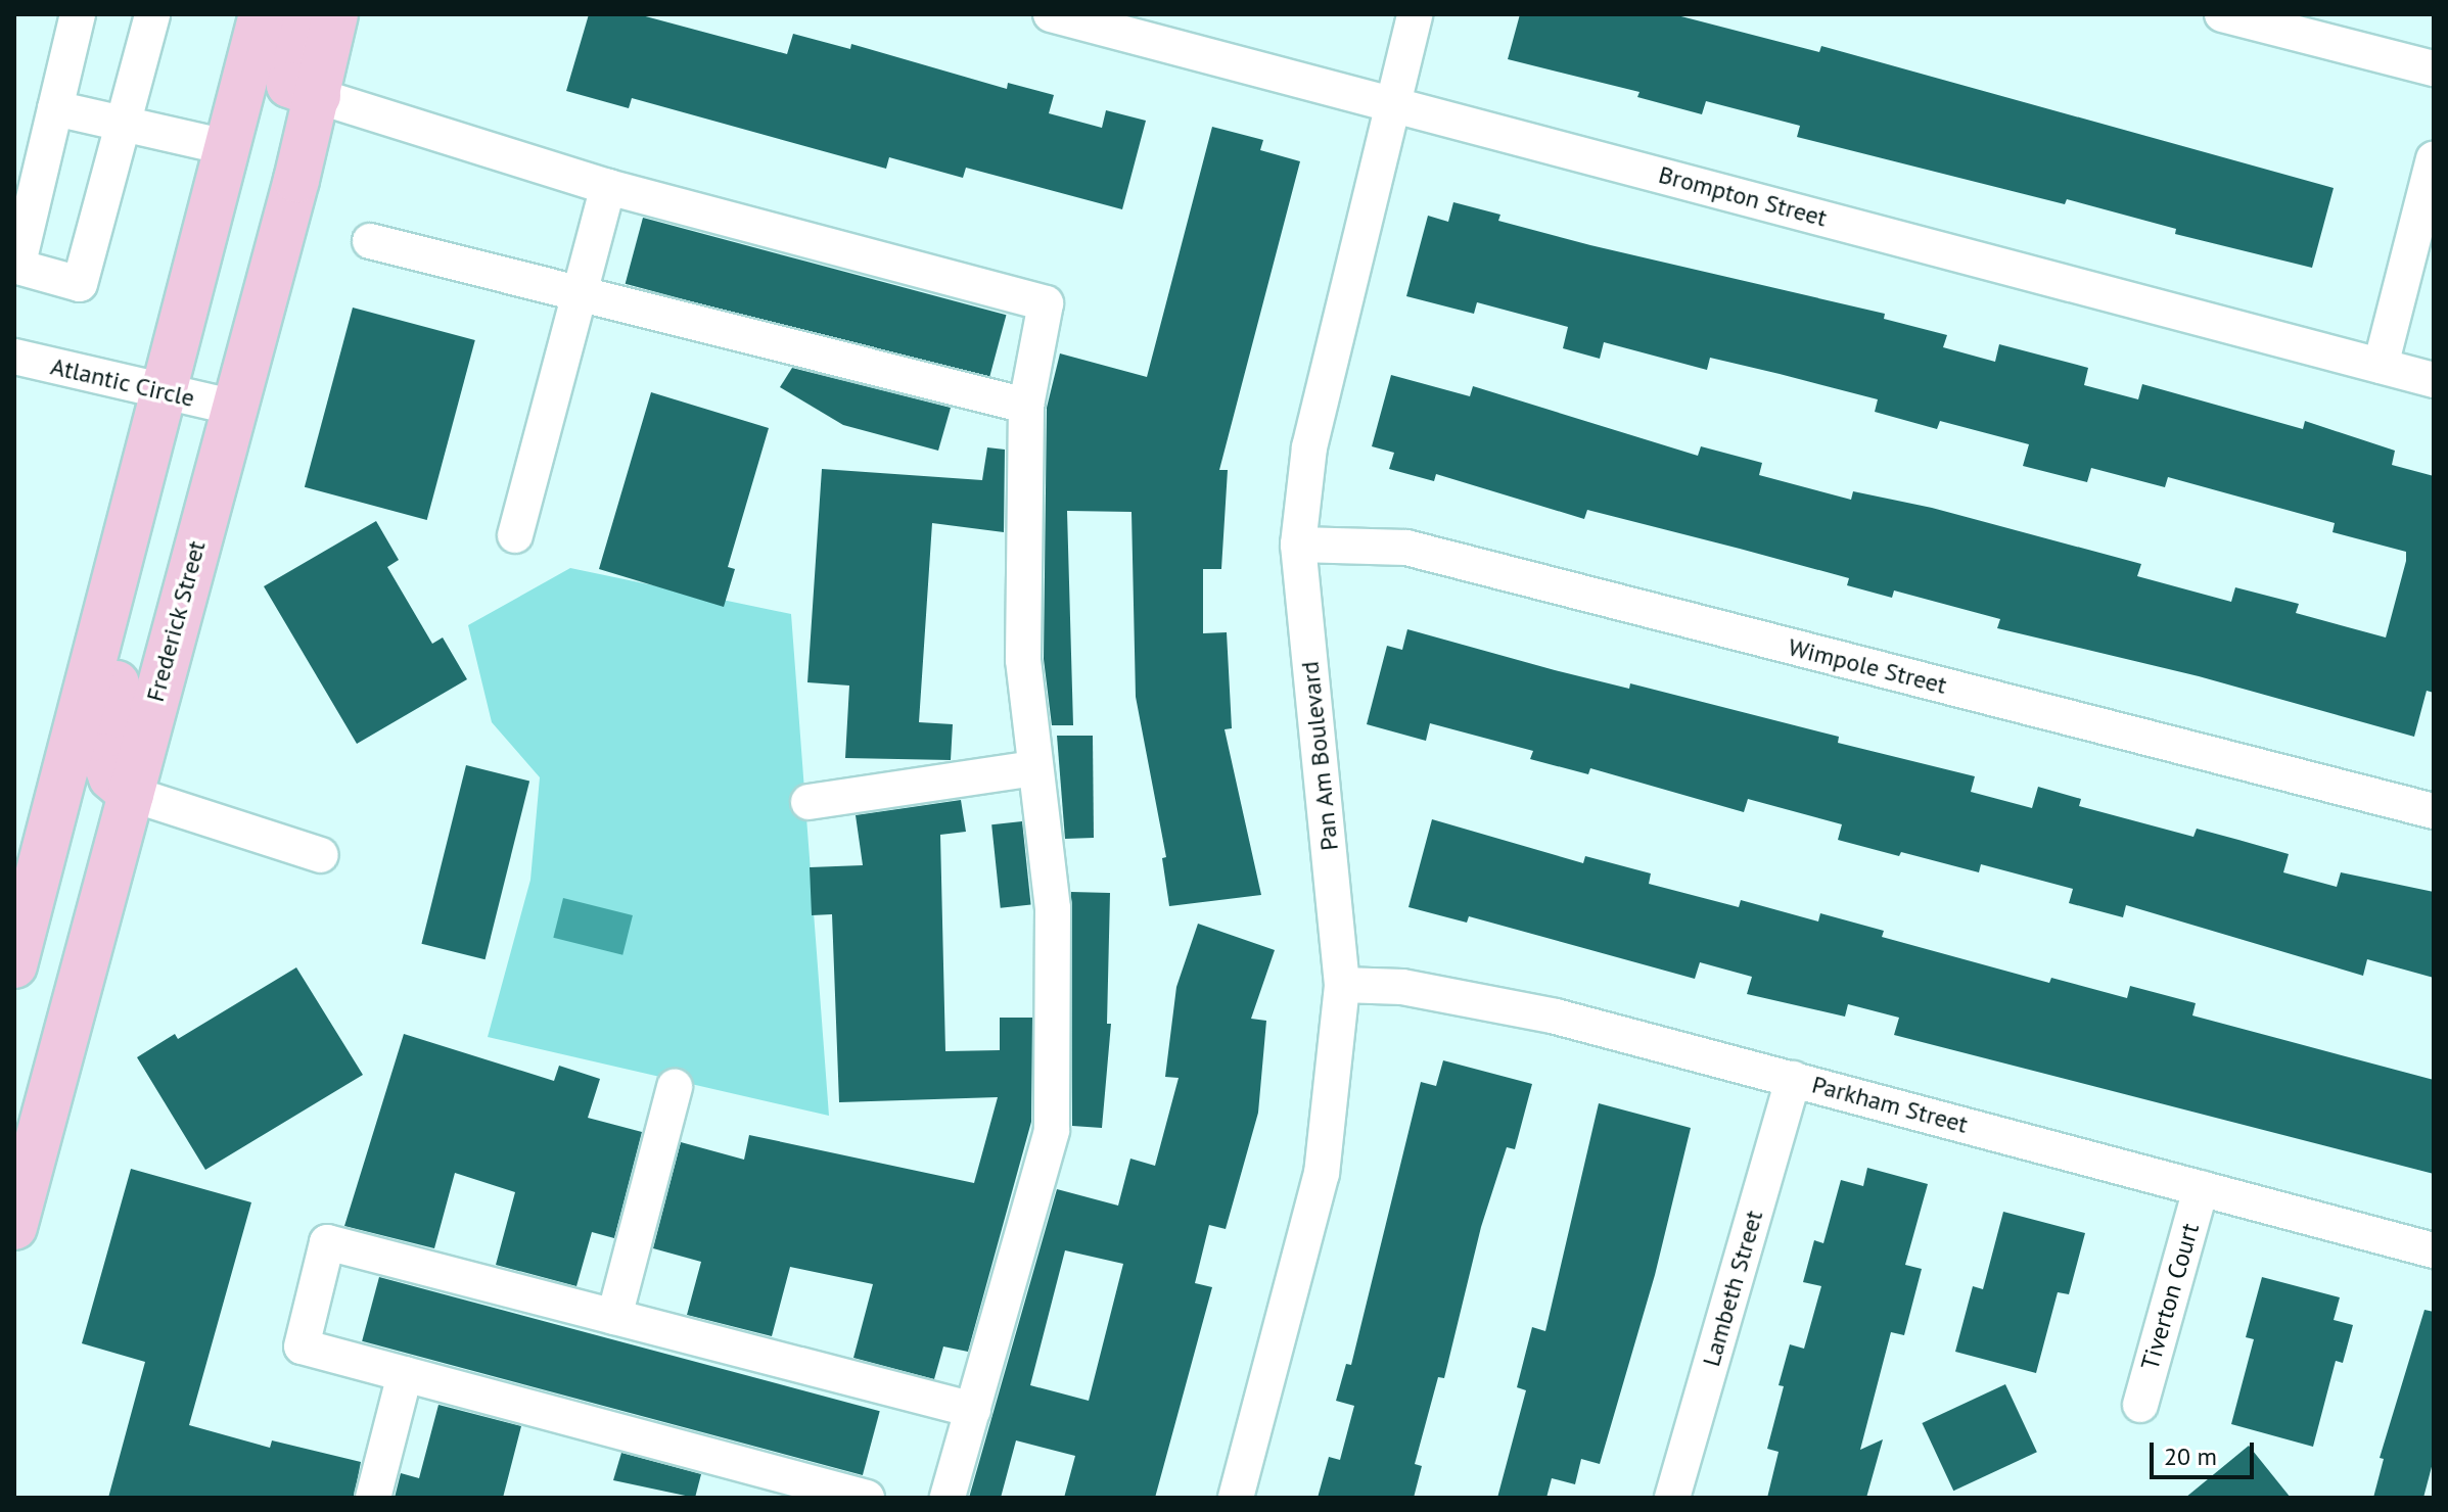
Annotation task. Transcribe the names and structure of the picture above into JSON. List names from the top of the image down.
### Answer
{
  "streets": {
    "main road": ["Frederick Street"],
    "street": [
      "Brompton Street",
      "Atlantic Circle",
      "Wimpole Street",
      "Pan Am Boulevard",
      "Parkham Street",
      "Lambeth Street",
      "Tiverton Court"
    ]
  },
  "crossings": [
    ["Brompton Street", "Pan Am Boulevard"],
    ["Atlantic Circle", "Frederick Street"],
    ["Wimpole Street", "Pan Am Boulevard"],
    ["Pan Am Boulevard", "Parkham Street"],
    ["Parkham Street", "Lambeth Street"],
    ["Parkham Street", "Tiverton Court"]
  ],
  "scale_bar": "20 m"
}
